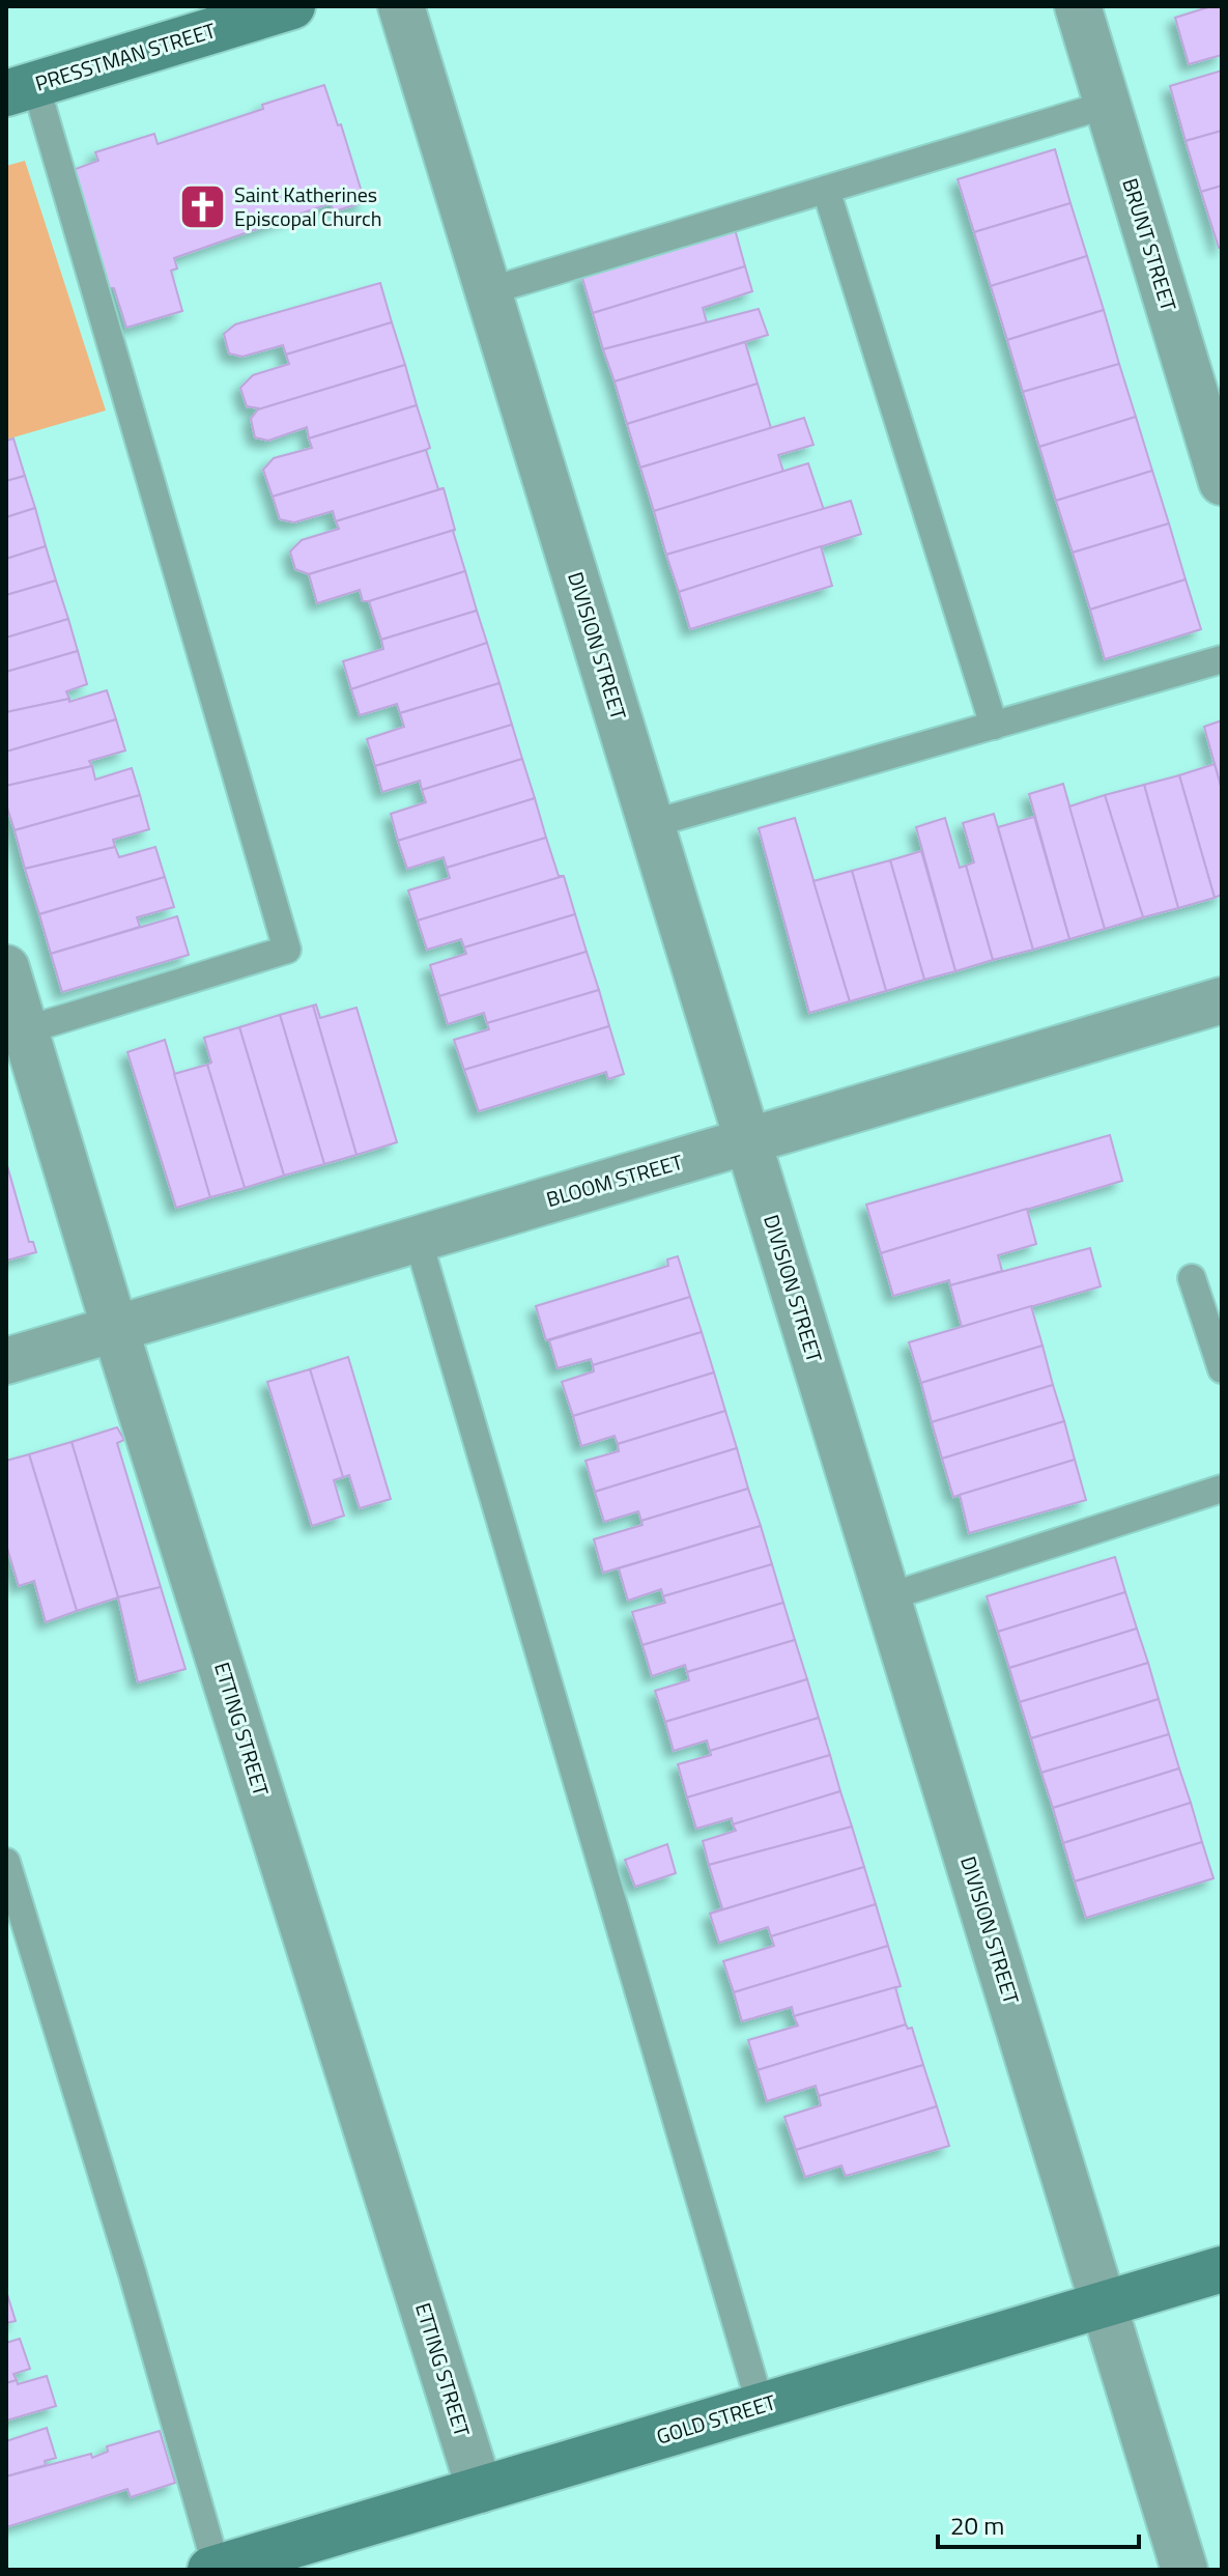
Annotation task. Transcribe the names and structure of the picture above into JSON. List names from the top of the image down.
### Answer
{
  "streets": {
    "street": [
      "PRESSTMAN STREET",
      "BRUNT STREET",
      "DIVISION STREET",
      "BLOOM STREET",
      "ETTING STREET",
      "GOLD STREET"
    ]
  },
  "crossings": [
    ["DIVISION STREET", "BLOOM STREET"],
    ["DIVISION STREET", "GOLD STREET"],
    ["BLOOM STREET", "ETTING STREET"],
    ["ETTING STREET", "GOLD STREET"]
  ],
  "places": {
    "church": ["Saint Katherines Episcopal Church"]
  },
  "scale_bar": "20 m"
}
